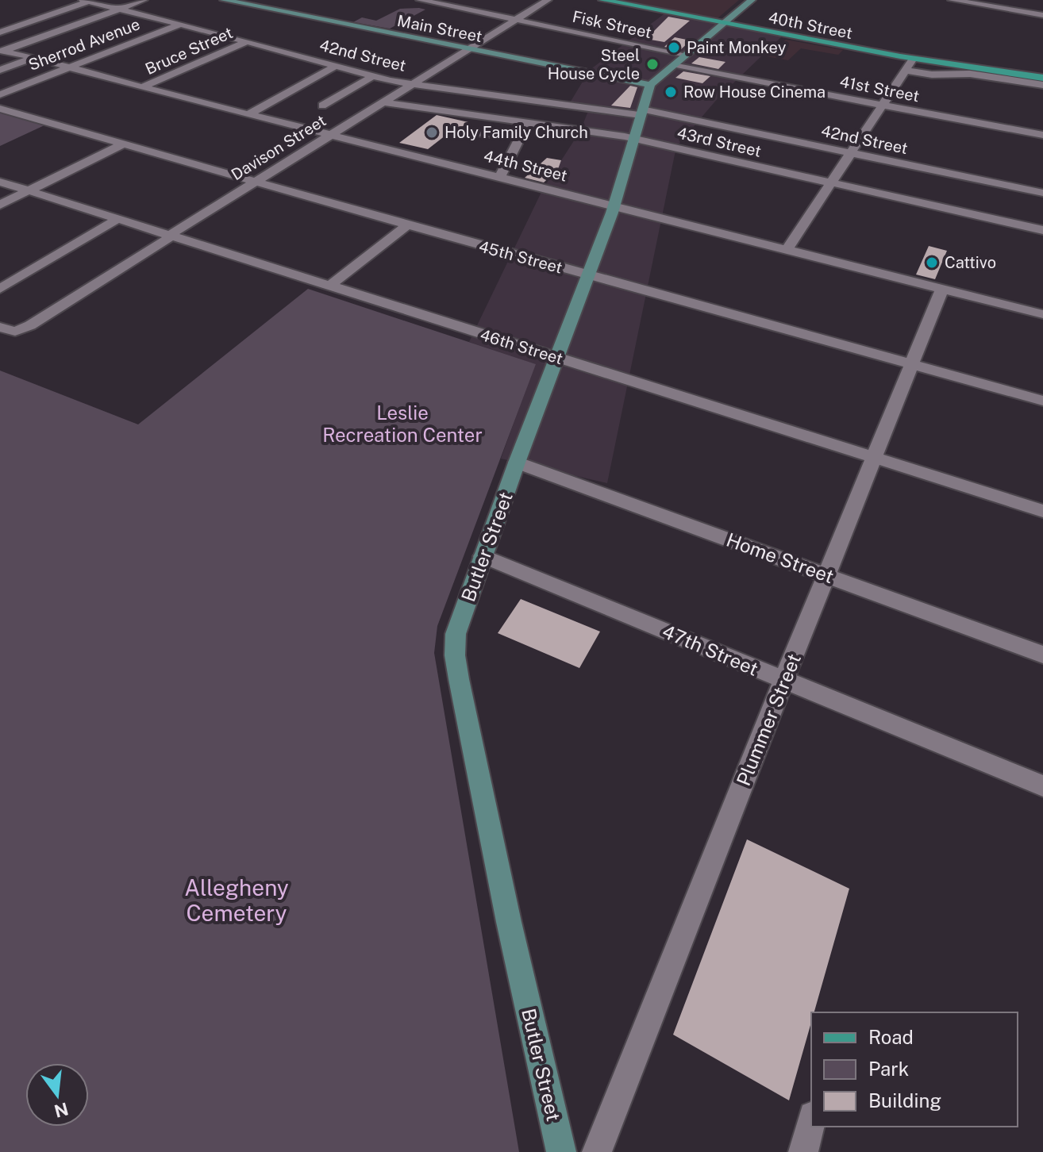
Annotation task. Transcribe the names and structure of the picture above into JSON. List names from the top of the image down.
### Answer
{
  "streets": {
    "main road": ["40th Street", "Main Street", "Butler Street"],
    "street": [
      "Fisk Street",
      "Sherrod Avenue",
      "Bruce Street",
      "42nd Street",
      "41st Street",
      "43rd Street",
      "Davison Street",
      "44th Street",
      "45th Street",
      "46th Street",
      "Home Street",
      "47th Street",
      "Plummer Street"
    ]
  },
  "crossings": [
    ["Fisk Street", "Davison Street"],
    ["Main Street", "Davison Street"],
    ["Main Street", "Butler Street"],
    ["Sherrod Avenue", "42nd Street"],
    ["Sherrod Avenue", "44th Street"],
    ["Bruce Street", "42nd Street"],
    ["Bruce Street", "44th Street"],
    ["42nd Street", "Davison Street"],
    ["42nd Street", "Butler Street"],
    ["43rd Street", "Davison Street"],
    ["43rd Street", "Butler Street"],
    ["Davison Street", "44th Street"],
    ["Davison Street", "45th Street"],
    ["Davison Street", "46th Street"],
    ["44th Street", "Butler Street"],
    ["44th Street", "Plummer Street"],
    ["45th Street", "Butler Street"],
    ["45th Street", "Plummer Street"],
    ["46th Street", "Butler Street"],
    ["46th Street", "Plummer Street"],
    ["Butler Street", "Home Street"],
    ["Butler Street", "47th Street"],
    ["Home Street", "Plummer Street"],
    ["47th Street", "Plummer Street"]
  ],
  "parks": ["Leslie Recreation Center", "Allegheny Cemetery"],
  "places": [
    "Paint Monkey",
    "Steel House Cycle",
    "Row House Cinema",
    "Holy Family Church",
    "Cattivo"
  ],
  "legend": ["Road", "Park", "Building"],
  "north": "bottom"
}
